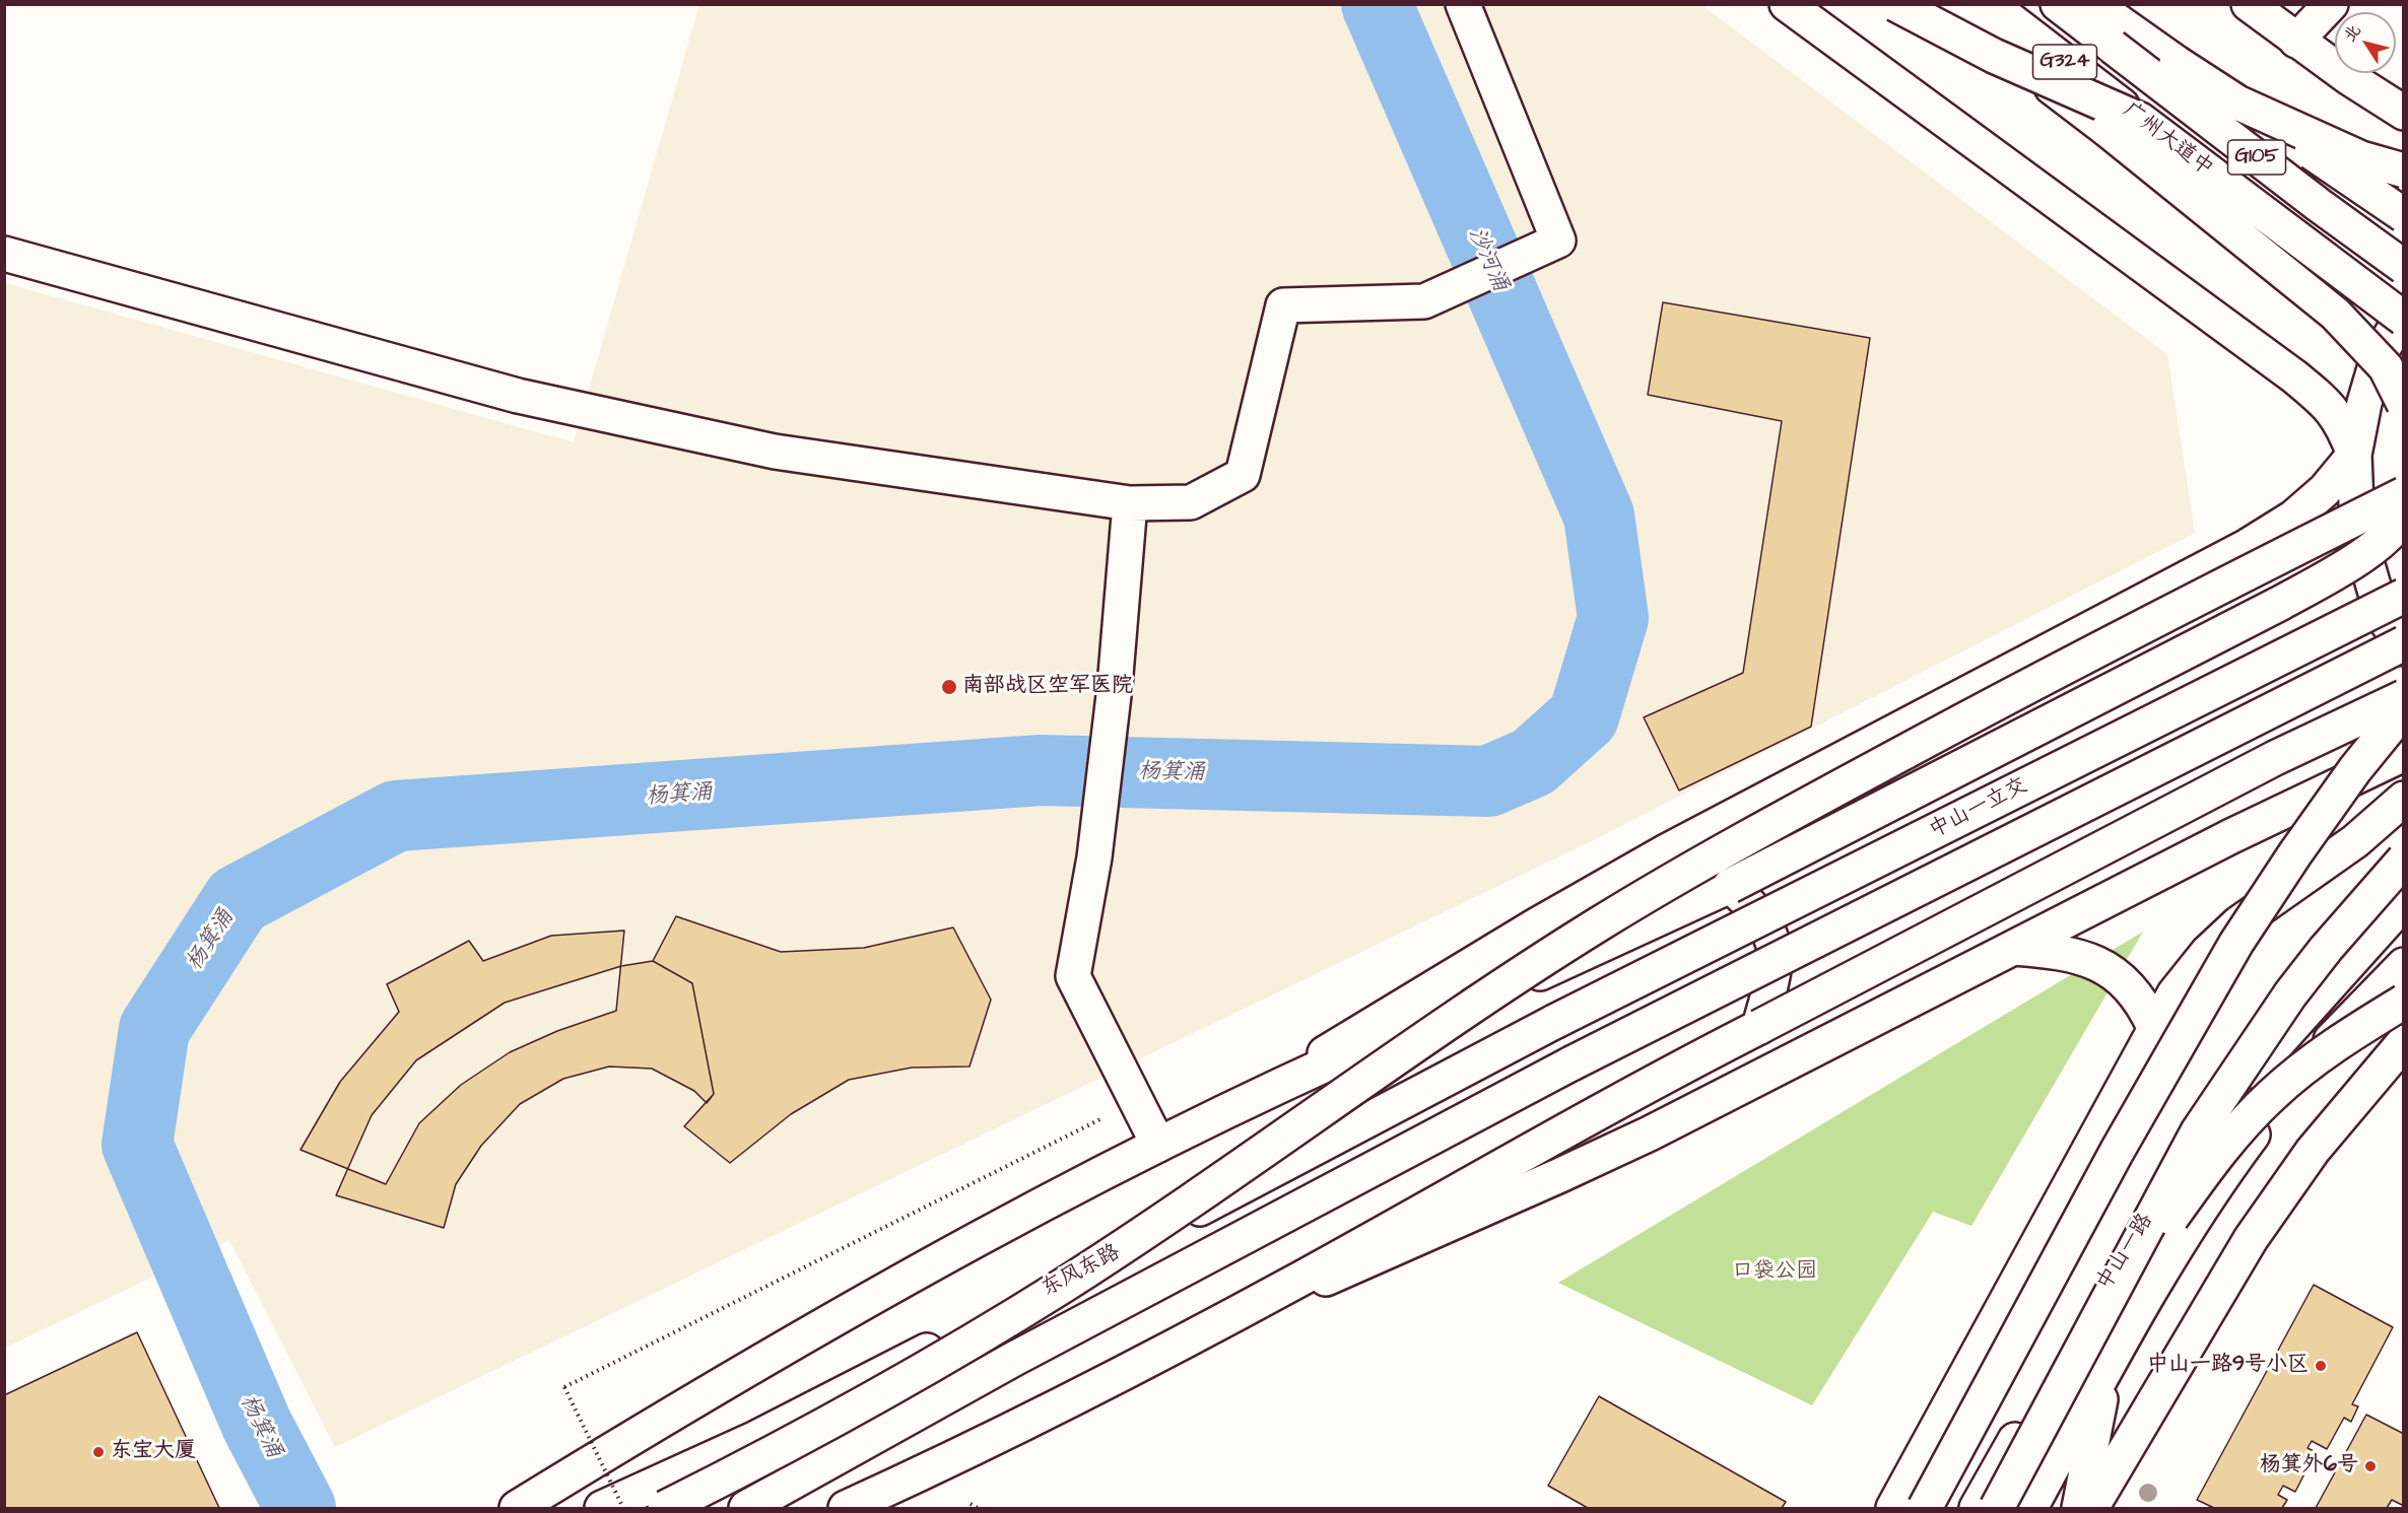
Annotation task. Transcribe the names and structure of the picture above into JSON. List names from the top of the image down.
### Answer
{
  "streets": {
    "main road": [
      "G324",
      "广州大道中",
      "G105",
      "中山一立交",
      "中山一路",
      "东风东路"
    ]
  },
  "crossings": [
    ["广州大道中", "G105"],
    ["中山一立交", "东风东路"]
  ],
  "water": ["沙河涌", "杨箕涌"],
  "parks": ["口袋公园"],
  "places": [
    "南部战区空军医院",
    "中山一路9号小区",
    "东宝大厦",
    "杨箕外6号"
  ],
  "north": "top left"
}
